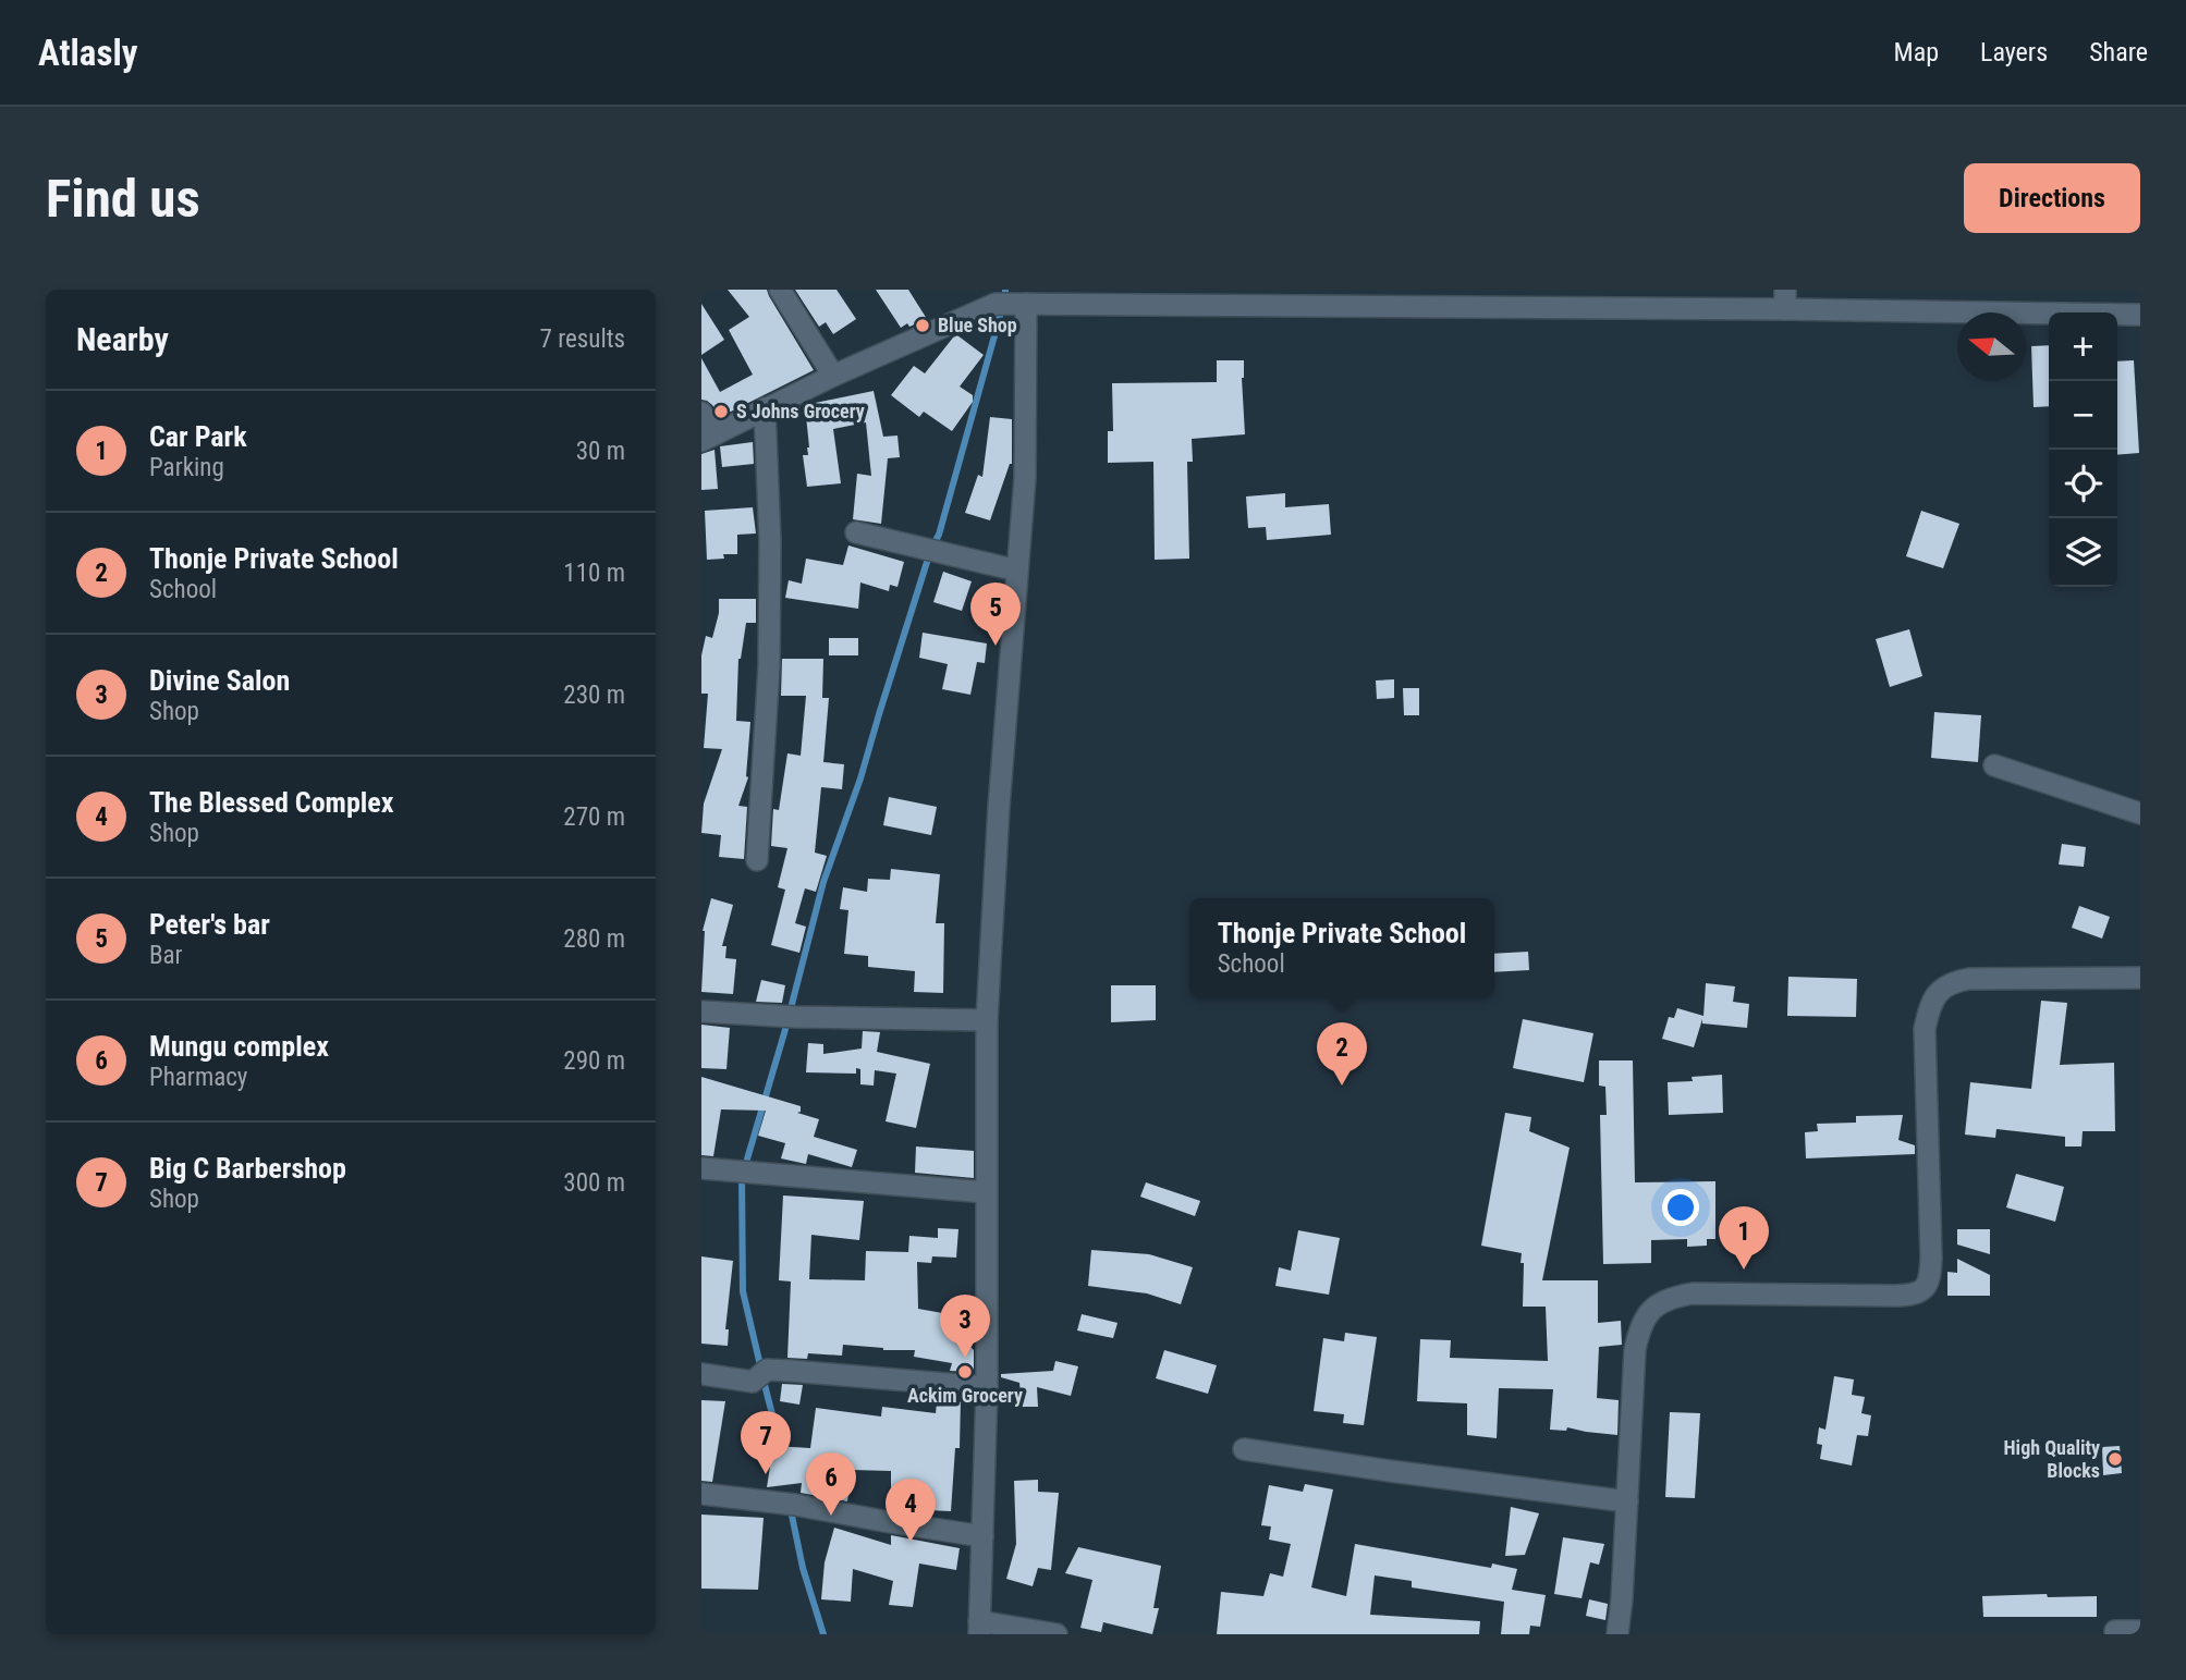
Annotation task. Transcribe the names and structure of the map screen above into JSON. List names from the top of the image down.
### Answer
{
  "places": [
    "Blue Shop",
    "S Johns Grocery",
    "Ackim Grocery",
    "High Quality Blocks"
  ],
  "north": "left",
  "page": {
    "header": "Atlasly",
    "nav": ["Map", "Layers", "Share"],
    "buttons": "Directions",
    "title": "Find us",
    "heading": ["Nearby", "7 results"],
    "map_buttons": ["+", "−"],
    "list": [
      {
        "mark": "1",
        "name": "Car Park",
        "note": "Parking",
        "value": "30 m"
      },
      {
        "mark": "2",
        "name": "Thonje Private School",
        "note": "School",
        "value": "110 m"
      },
      {
        "mark": "3",
        "name": "Divine Salon",
        "note": "Shop",
        "value": "230 m"
      },
      {
        "mark": "4",
        "name": "The Blessed Complex",
        "note": "Shop",
        "value": "270 m"
      },
      {
        "mark": "5",
        "name": "Peter's bar",
        "note": "Bar",
        "value": "280 m"
      },
      {
        "mark": "6",
        "name": "Mungu complex",
        "note": "Pharmacy",
        "value": "290 m"
      },
      {
        "mark": "7",
        "name": "Big C Barbershop",
        "note": "Shop",
        "value": "300 m"
      }
    ],
    "pins": [
      "5",
      "2",
      "1",
      "3",
      "7",
      "6",
      "4"
    ],
    "popup": ["Thonje Private School", "School"]
  }
}
